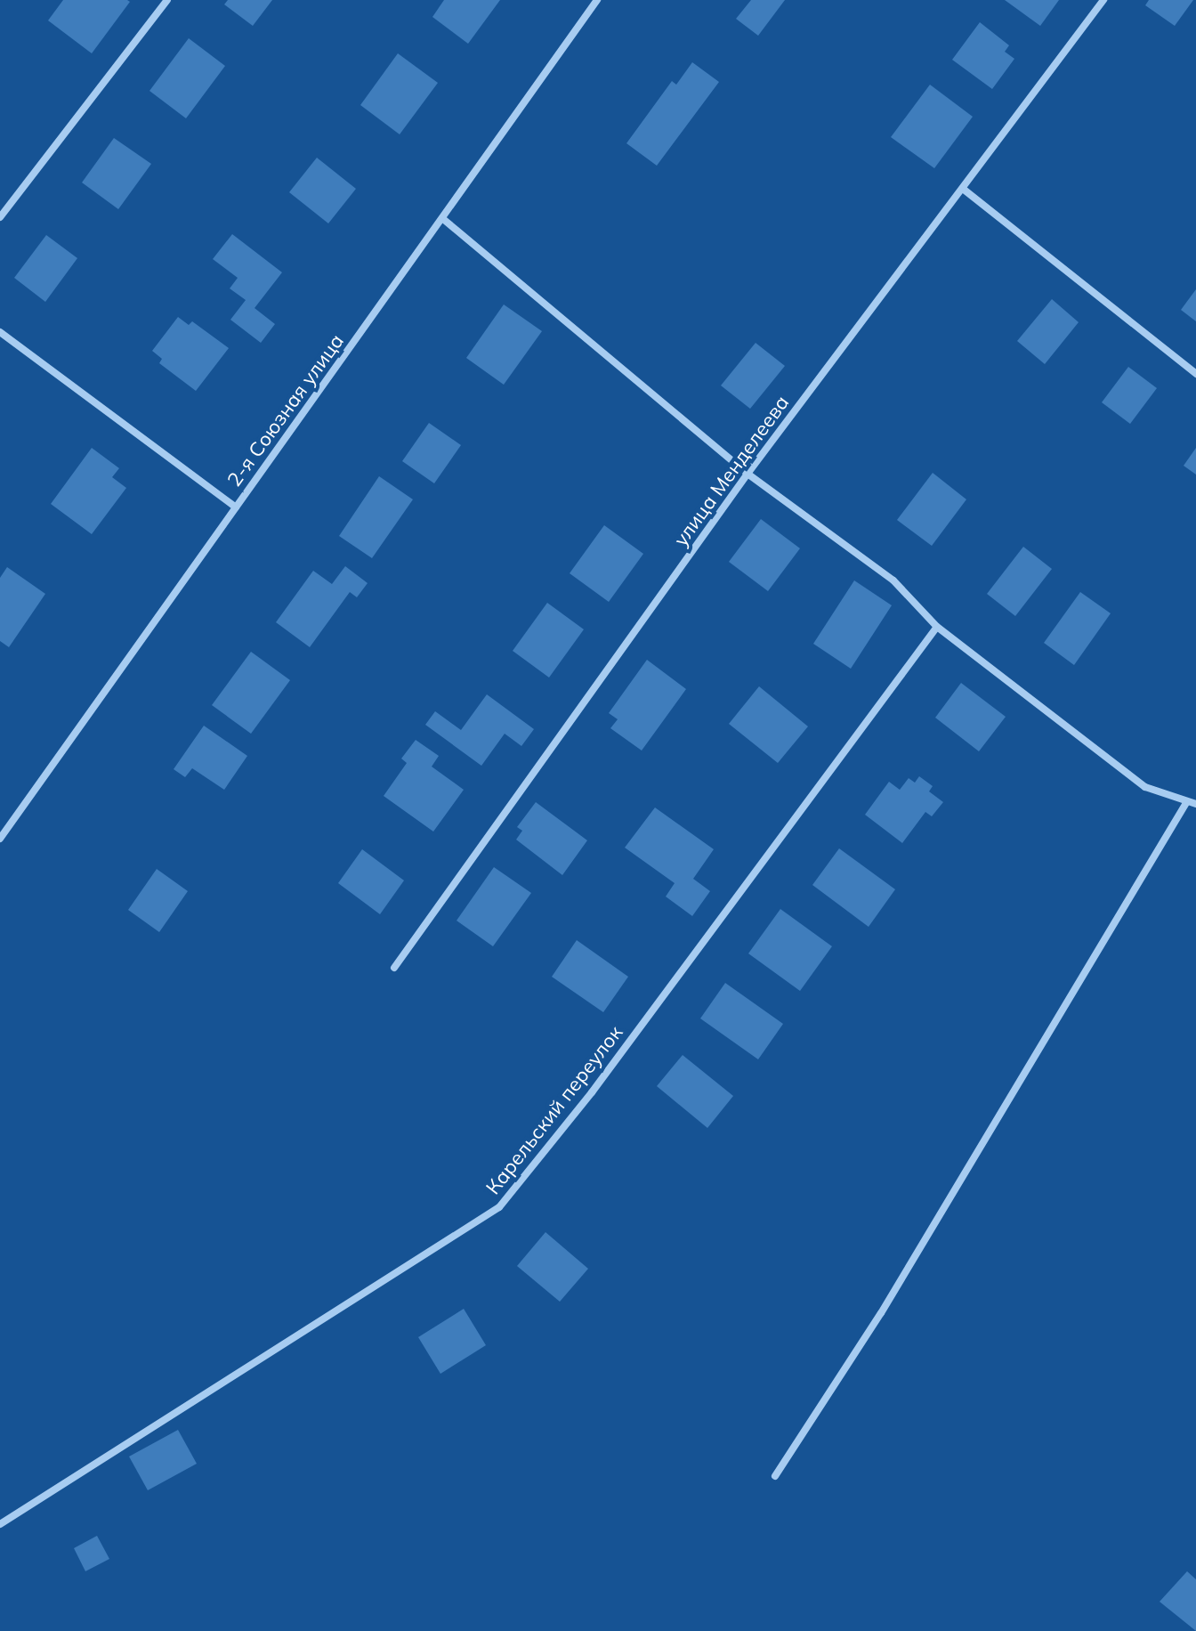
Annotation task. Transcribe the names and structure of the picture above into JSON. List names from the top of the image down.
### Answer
{
  "streets": {
    "street": ["2-я Союзная улица", "улица Менделеева", "Карельский переулок"]
  }
}
